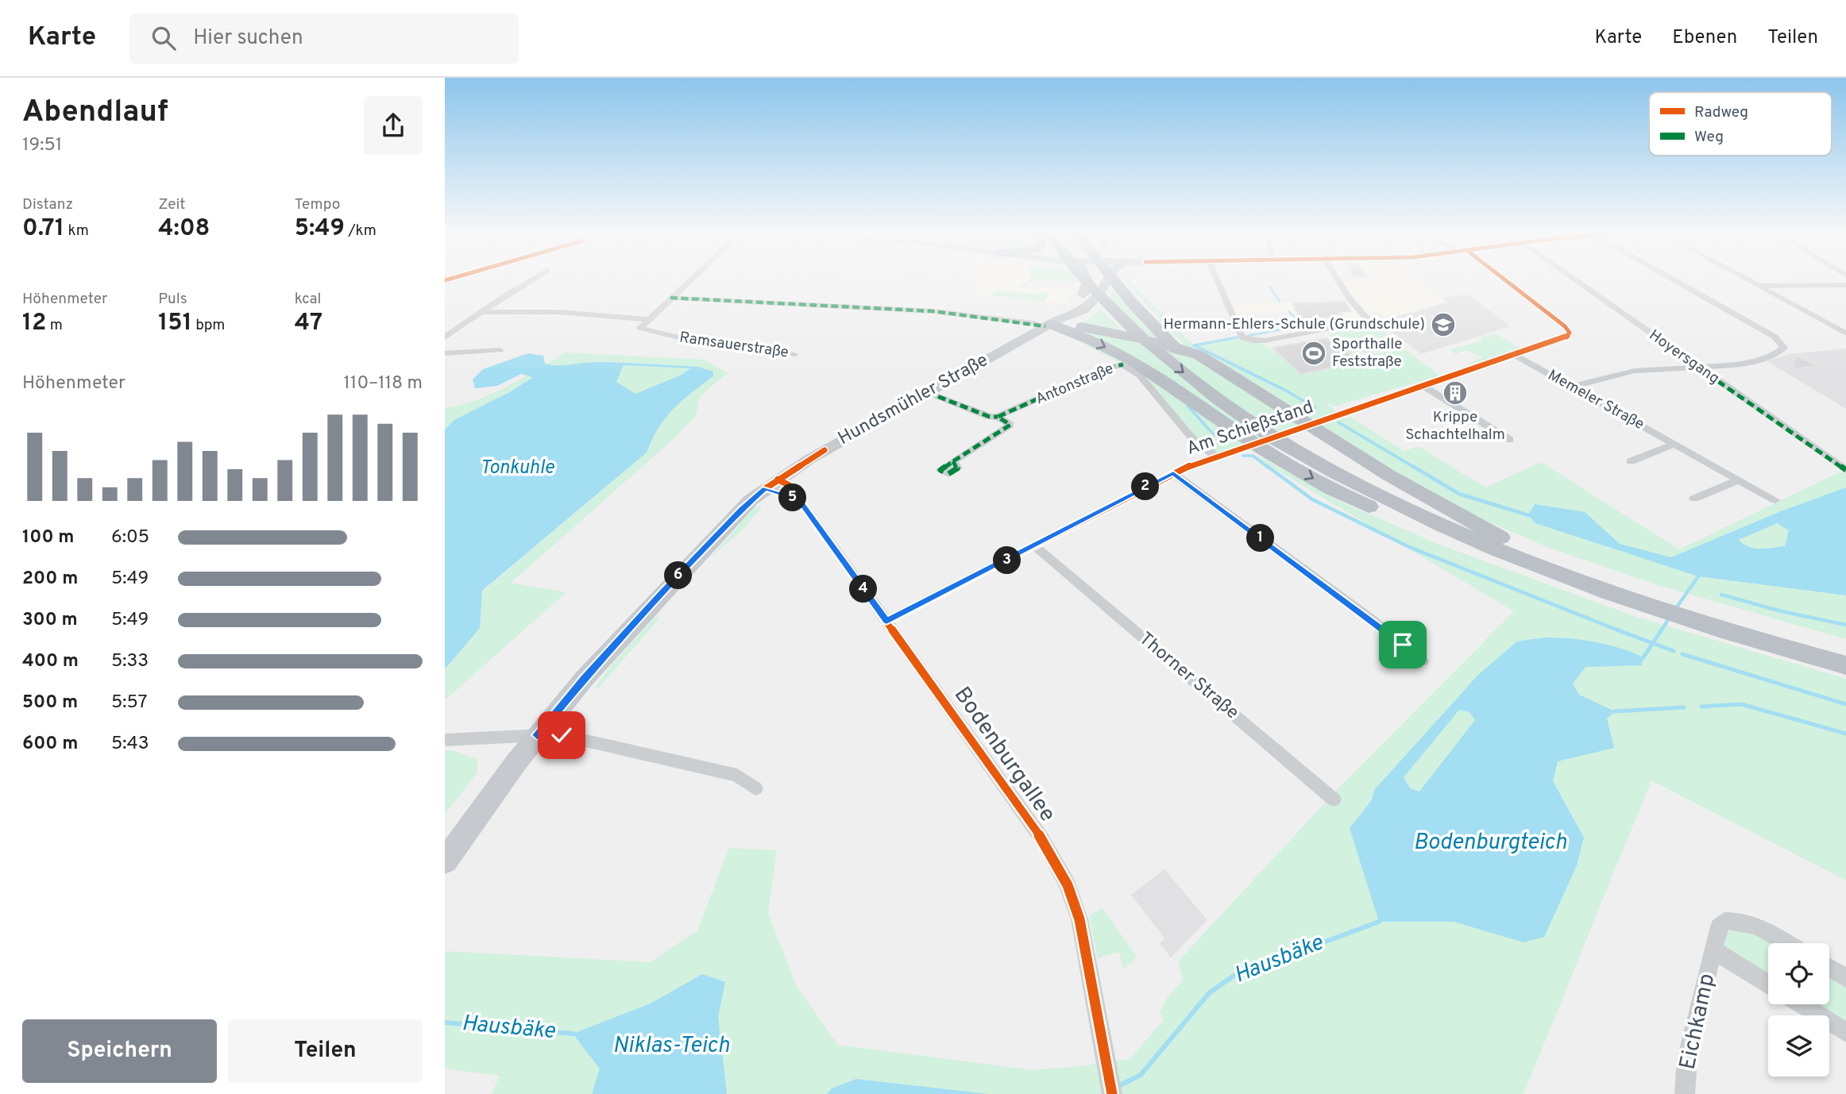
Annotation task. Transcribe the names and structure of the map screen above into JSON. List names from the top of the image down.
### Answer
{
  "streets": {
    "main road": ["Hundsmühler Straße"],
    "street": [
      "Ramsauerstraße",
      "Hoyersgang",
      "Antonstraße",
      "Memeler Straße",
      "Am Schießstand",
      "Thorner Straße",
      "Bodenburgallee",
      "Eichkamp"
    ]
  },
  "crossings": [
    ["Antonstraße", "Am Schießstand"],
    ["Hundsmühler Straße", "Bodenburgallee"],
    ["Memeler Straße", "Am Schießstand"],
    ["Am Schießstand", "Thorner Straße"],
    ["Am Schießstand", "Bodenburgallee"]
  ],
  "water": [
    "Tonkuhle",
    "Bodenburgteich",
    "Hausbäke",
    "Niklas-Teich"
  ],
  "places": {
    "school or university": ["Hermann-Ehlers-Schule (Grundschule)"],
    "sports": ["Sporthalle Feststraße"],
    "building": ["Krippe Schachtelhalm"]
  },
  "legend": ["Radweg", "Weg"],
  "page": {
    "header": "Karte",
    "search": "Hier suchen",
    "nav": ["Karte", "Ebenen", "Teilen"],
    "heading": ["Abendlauf", "19:51"],
    "stats": [
      ["Distanz", "0.71 km"],
      ["Zeit", "4:08"],
      ["Tempo", "5:49 /km"],
      ["Höhenmeter", "12 m"],
      ["Puls", "151 bpm"],
      ["kcal", "47"]
    ],
    "chart": ["Höhenmeter", "110–118 m"],
    "pins": [
      "2",
      "5",
      "1",
      "3",
      "6",
      "4"
    ],
    "list": [
      {
        "name": "100 m",
        "note": "6:05"
      },
      {
        "name": "200 m",
        "note": "5:49"
      },
      {
        "name": "300 m",
        "note": "5:49"
      },
      {
        "name": "400 m",
        "note": "5:33"
      },
      {
        "name": "500 m",
        "note": "5:57"
      },
      {
        "name": "600 m",
        "note": "5:43"
      }
    ],
    "buttons": ["Speichern", "Teilen"]
  }
}
